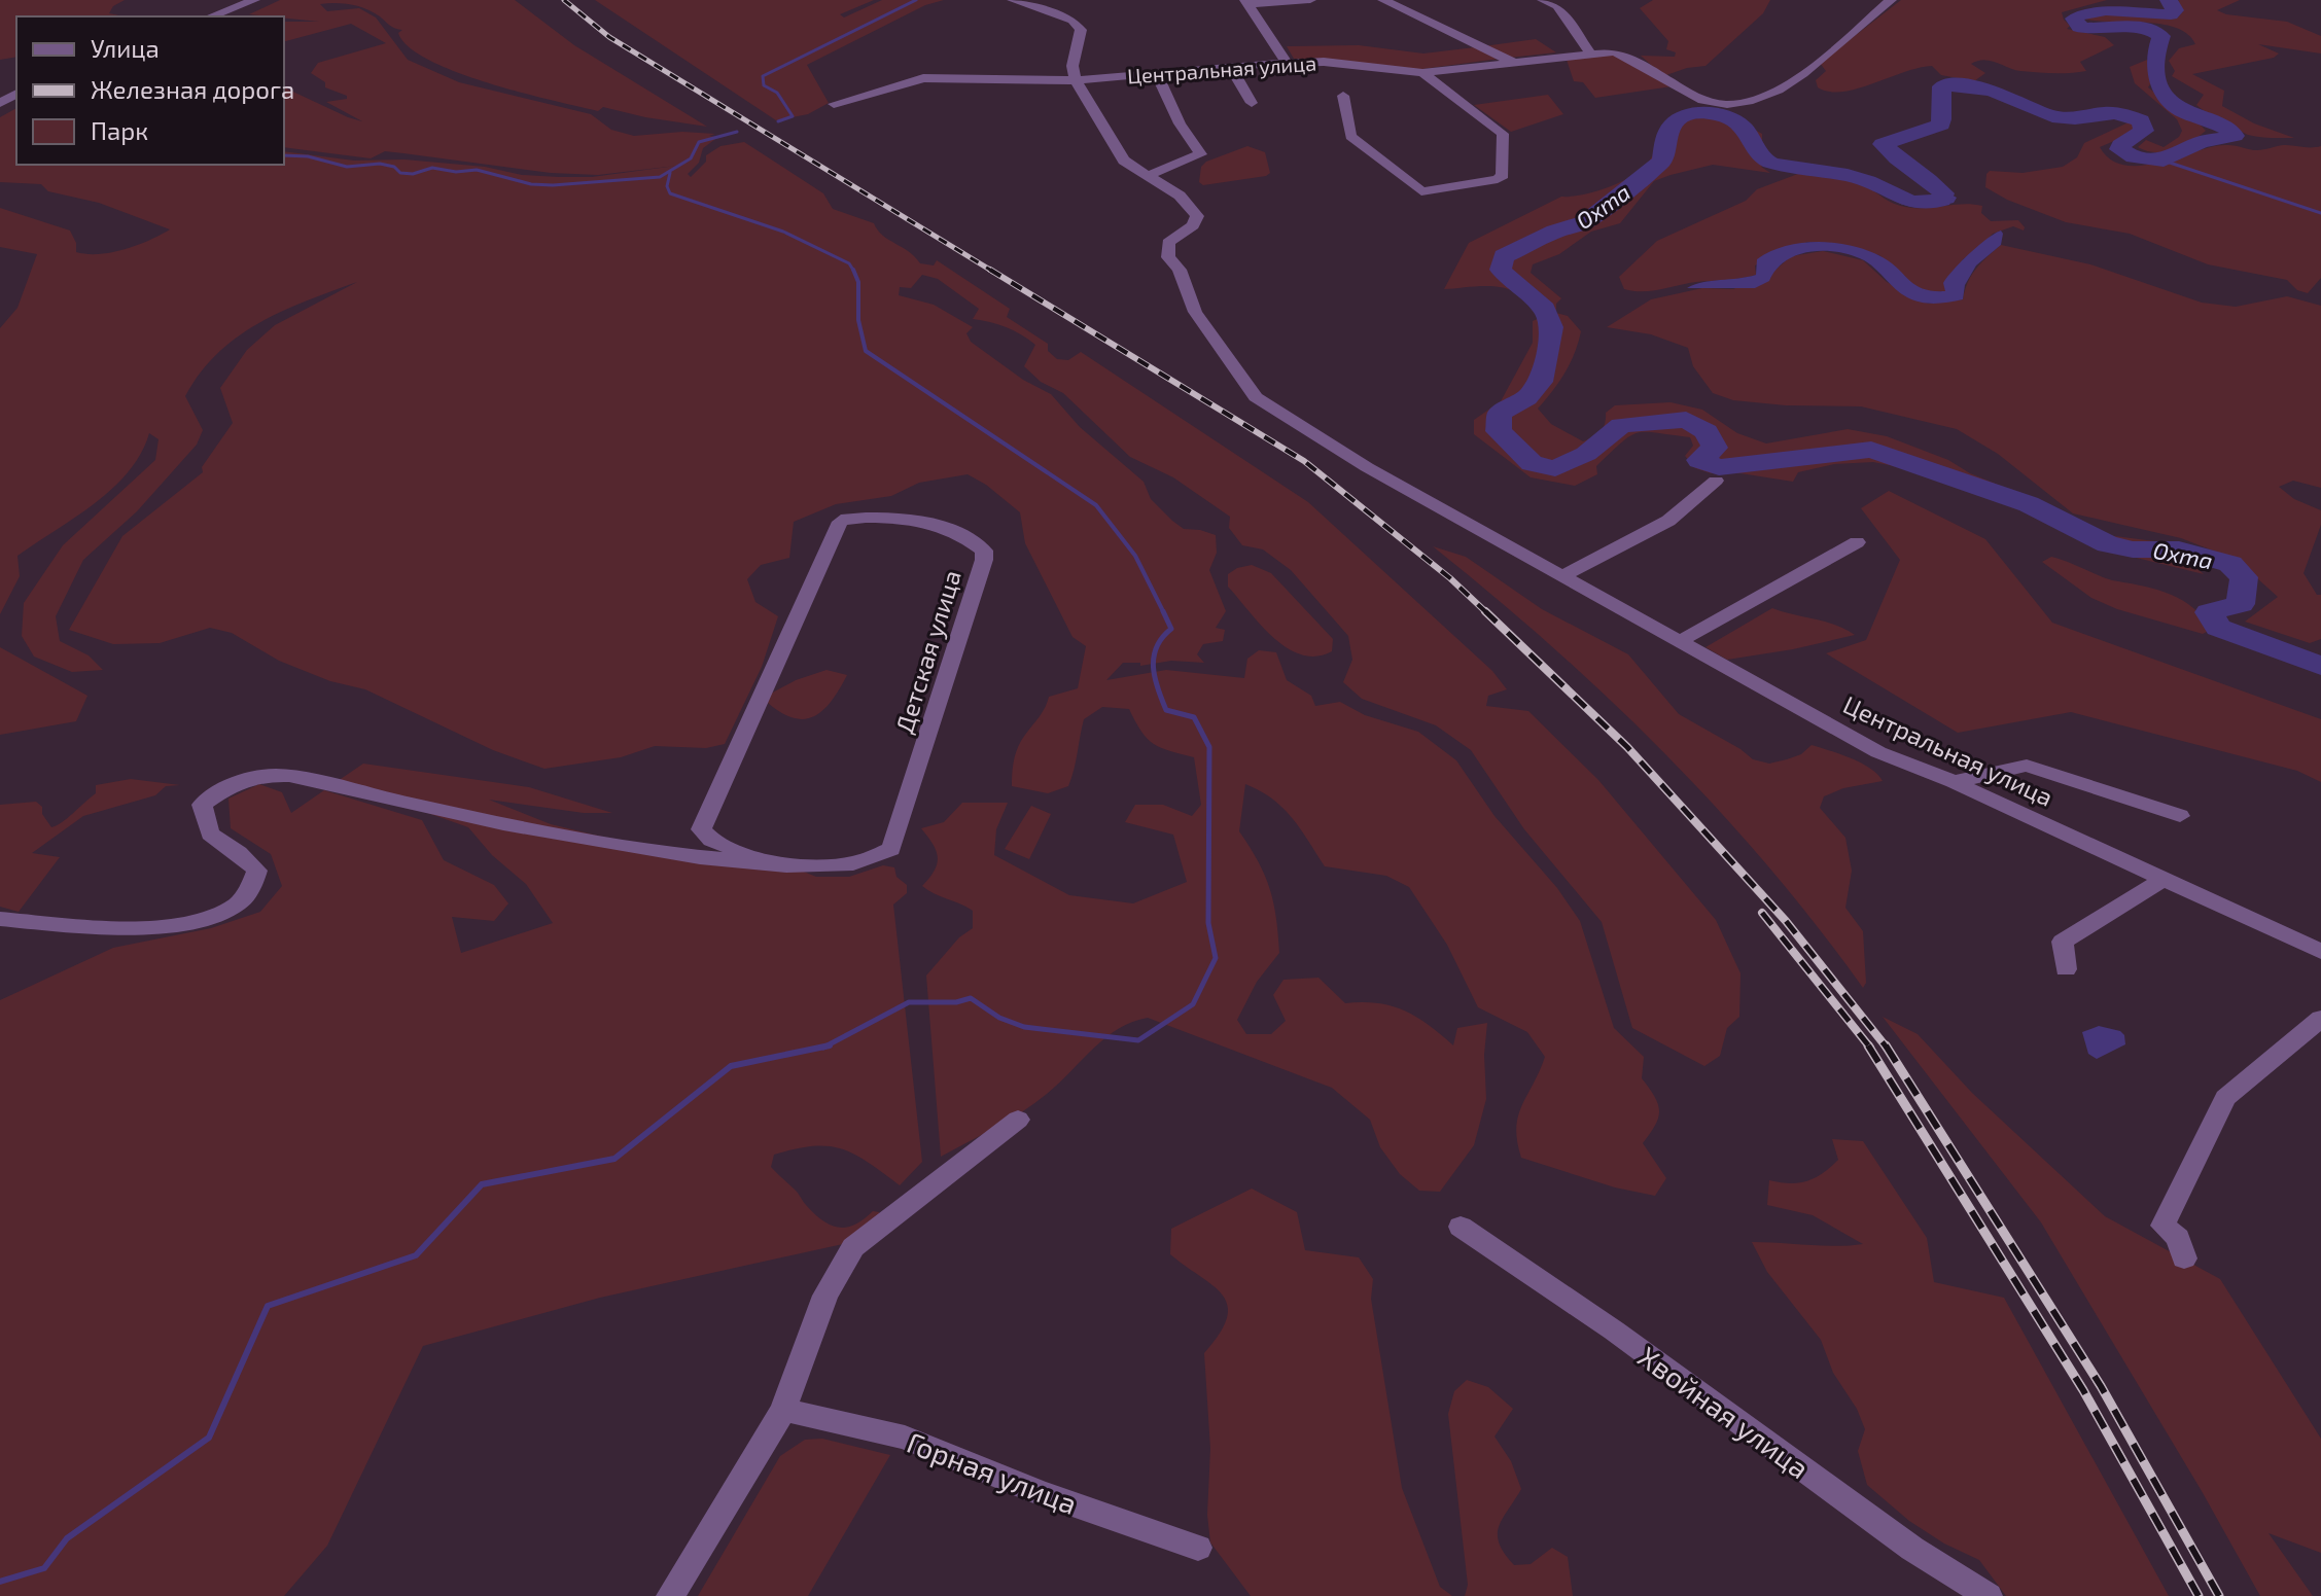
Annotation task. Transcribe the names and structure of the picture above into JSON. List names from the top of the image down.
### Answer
{
  "streets": {
    "street": [
      "Центральная улица",
      "Детская улица",
      "Хвойная улица",
      "Горная улица"
    ]
  },
  "water": ["Охта"],
  "legend": ["Улица", "Железная дорога", "Парк"]
}
